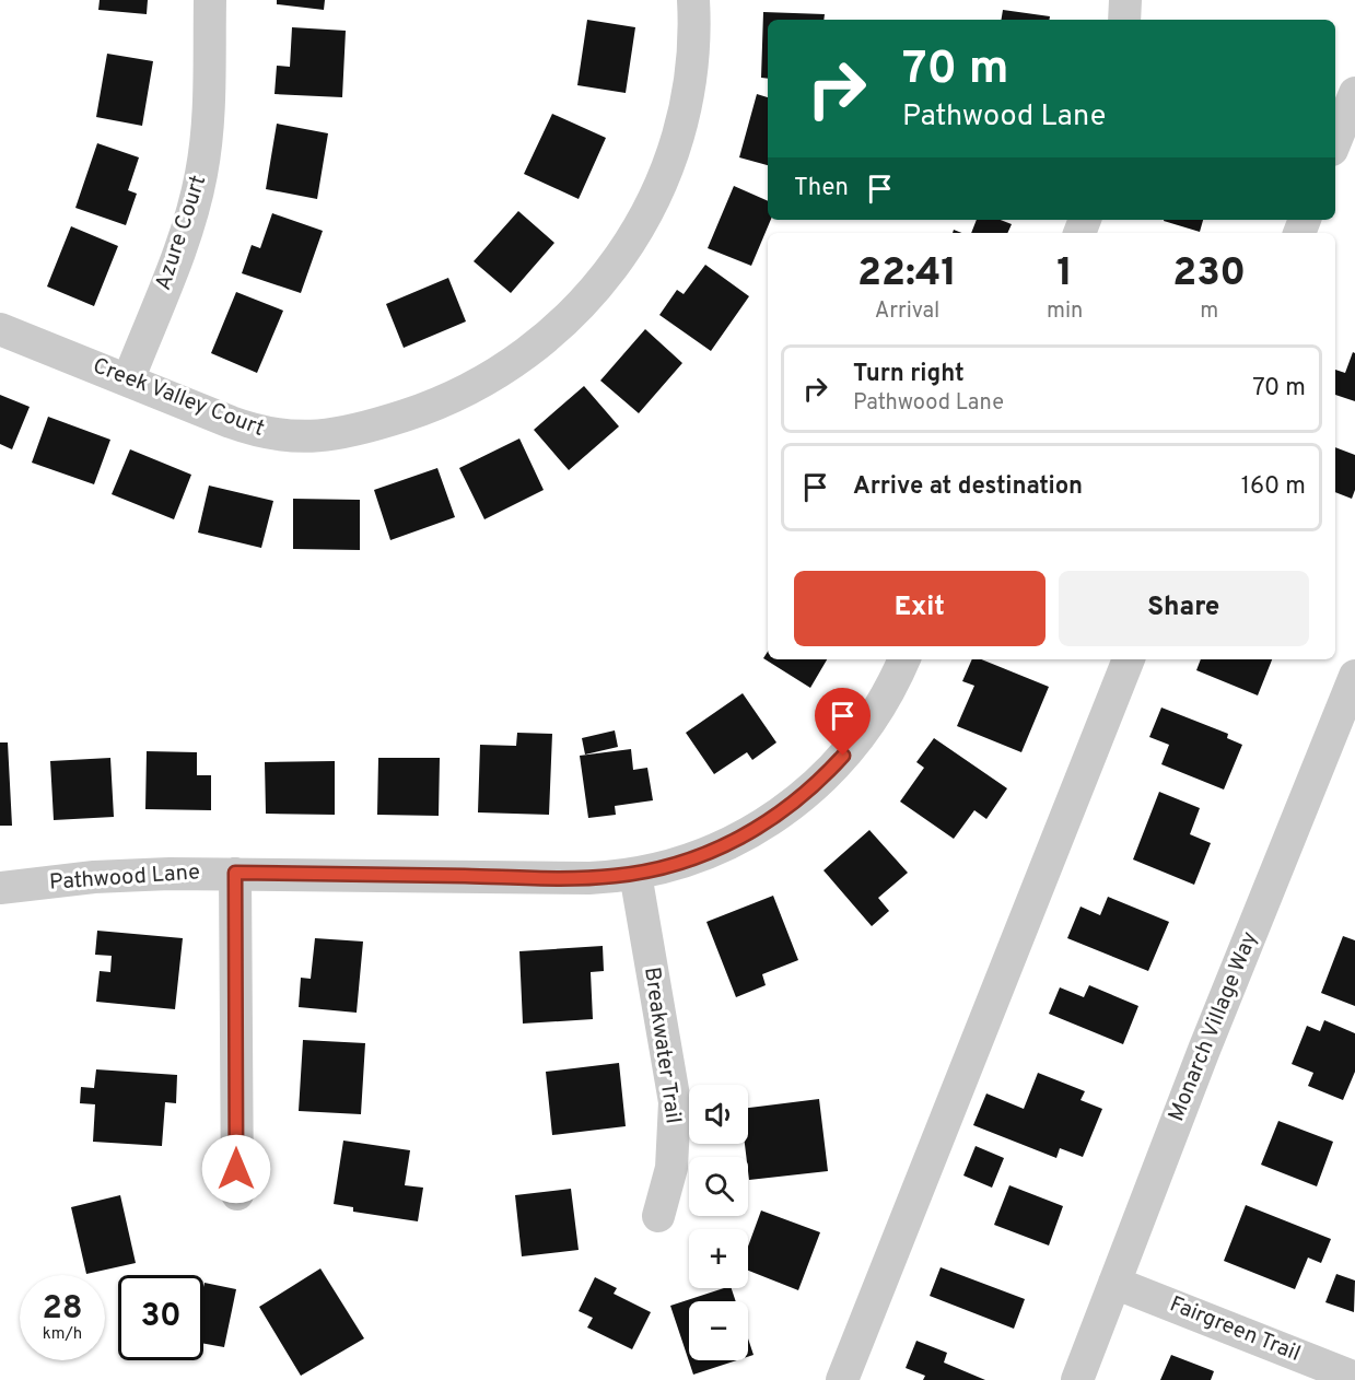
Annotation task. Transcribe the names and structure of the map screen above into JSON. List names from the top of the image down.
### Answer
{
  "streets": {
    "street": [
      "Azure Court",
      "Creek Valley Court",
      "Pathwood Lane",
      "Monarch Village Way",
      "Breakwater Trail",
      "Fairgreen Trail"
    ]
  },
  "crossings": [
    ["Azure Court", "Creek Valley Court"],
    ["Pathwood Lane", "Breakwater Trail"],
    ["Monarch Village Way", "Fairgreen Trail"]
  ],
  "page": {
    "turn": ["70 m", "Pathwood Lane"],
    "then": "Then",
    "eta": [
      "22:41",
      "Arrival",
      "1",
      "min",
      "230",
      "m"
    ],
    "list": [
      {
        "name": "Turn right",
        "note": "Pathwood Lane",
        "value": "70 m"
      },
      {
        "name": "Arrive at destination",
        "value": "160 m"
      }
    ],
    "buttons": ["Exit", "Share"],
    "map_buttons": ["+", "−"],
    "speed": "28 km/h",
    "limit": "30"
  }
}
